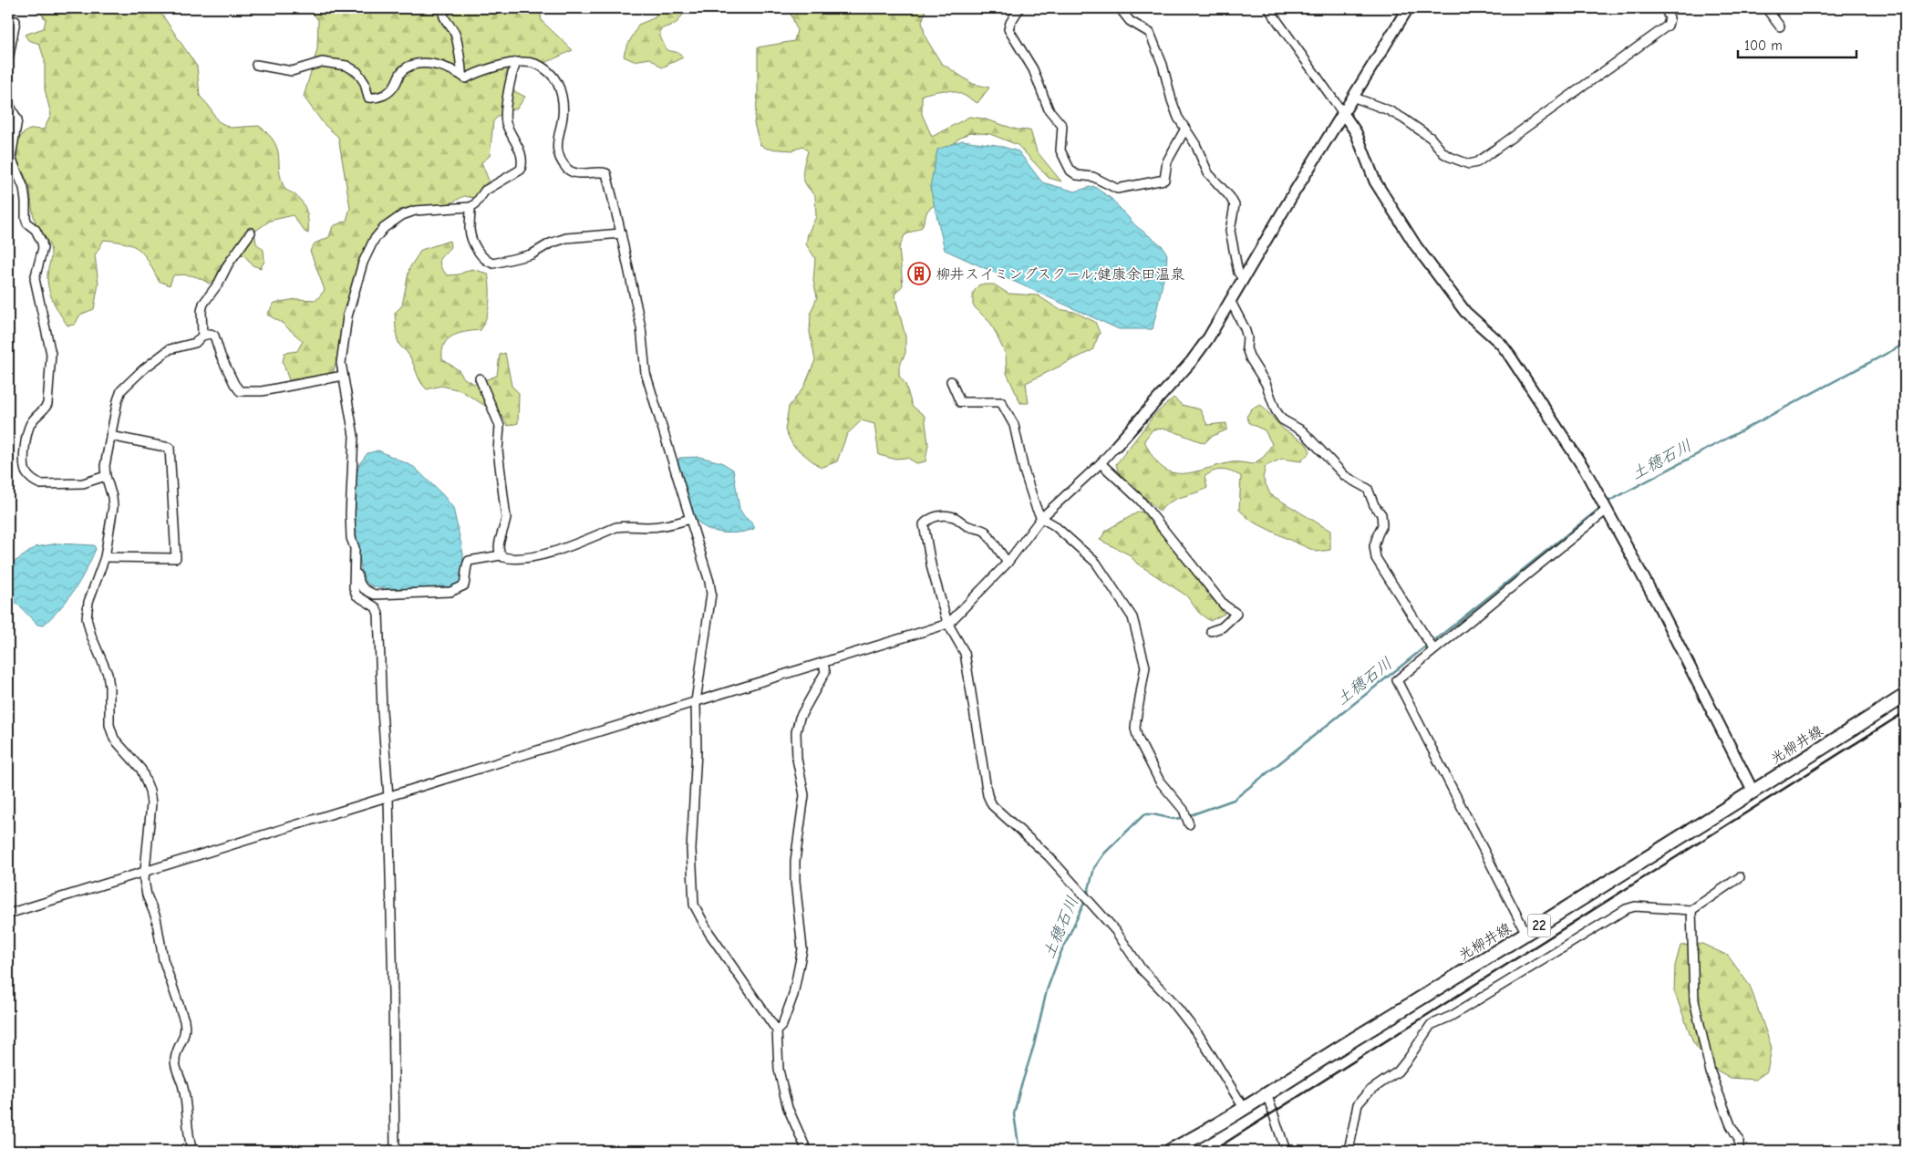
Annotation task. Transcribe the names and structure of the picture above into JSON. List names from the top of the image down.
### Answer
{
  "streets": {
    "main road": ["光柳井線", "22"]
  },
  "water": ["土穂石川"],
  "places": {
    "building": ["柳井スイミングスクール;健康余田温泉"]
  },
  "scale_bar": "100 m"
}
